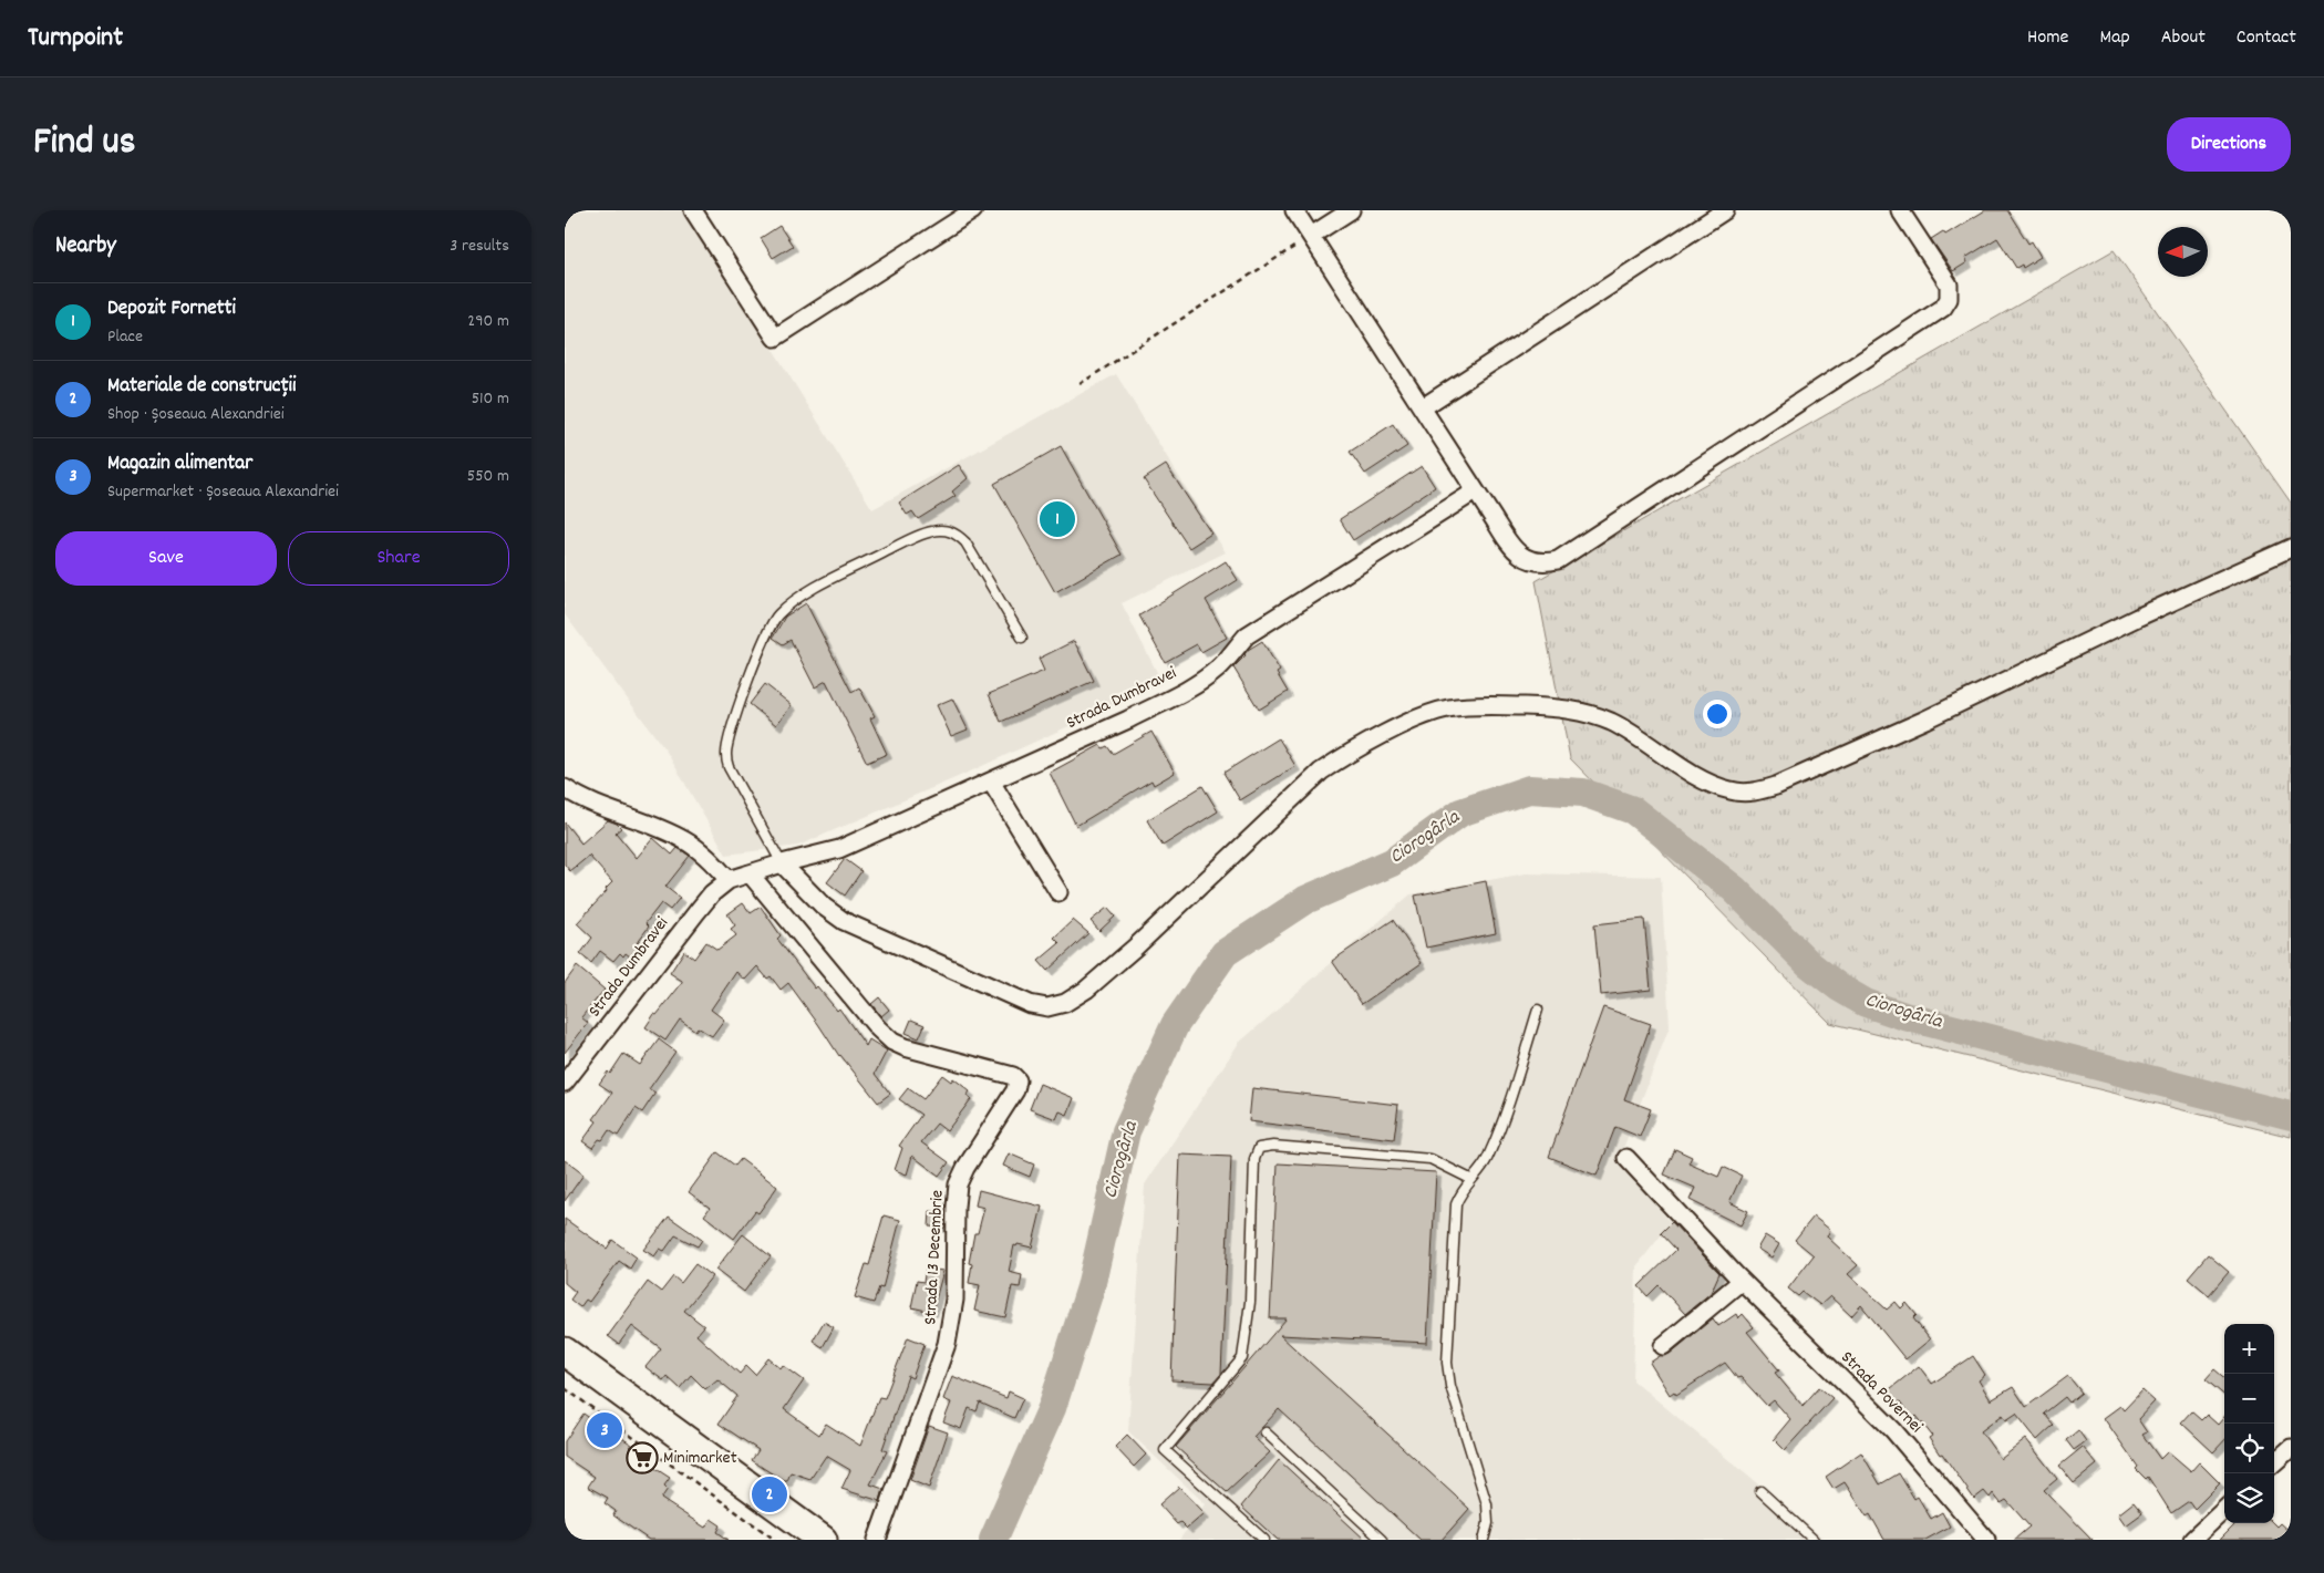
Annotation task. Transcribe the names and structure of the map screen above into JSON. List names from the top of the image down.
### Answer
{
  "streets": {
    "street": ["Strada Dumbravei", "Strada 13 Decembrie", "Strada Povernei"]
  },
  "crossings": [
    ["Strada Dumbravei", "Strada 13 Decembrie"]
  ],
  "water": ["Ciorogârla"],
  "places": {
    "supermarket": ["Minimarket"]
  },
  "north": "left",
  "page": {
    "header": "Turnpoint",
    "nav": [
      "Home",
      "Map",
      "About",
      "Contact"
    ],
    "title": "Find us",
    "buttons": [
      "Directions",
      ["Save", "Share"]
    ],
    "heading": ["Nearby", "3 results"],
    "list": [
      {
        "mark": "1",
        "name": "Depozit Fornetti",
        "note": "Place",
        "value": "290 m"
      },
      {
        "mark": "2",
        "name": "Materiale de construcții",
        "note": "Shop · Șoseaua Alexandriei",
        "value": "510 m"
      },
      {
        "mark": "3",
        "name": "Magazin alimentar",
        "note": "Supermarket · Șoseaua Alexandriei",
        "value": "550 m"
      }
    ],
    "pins": ["1", "3", "2"],
    "map_buttons": ["+", "−"]
  }
}
